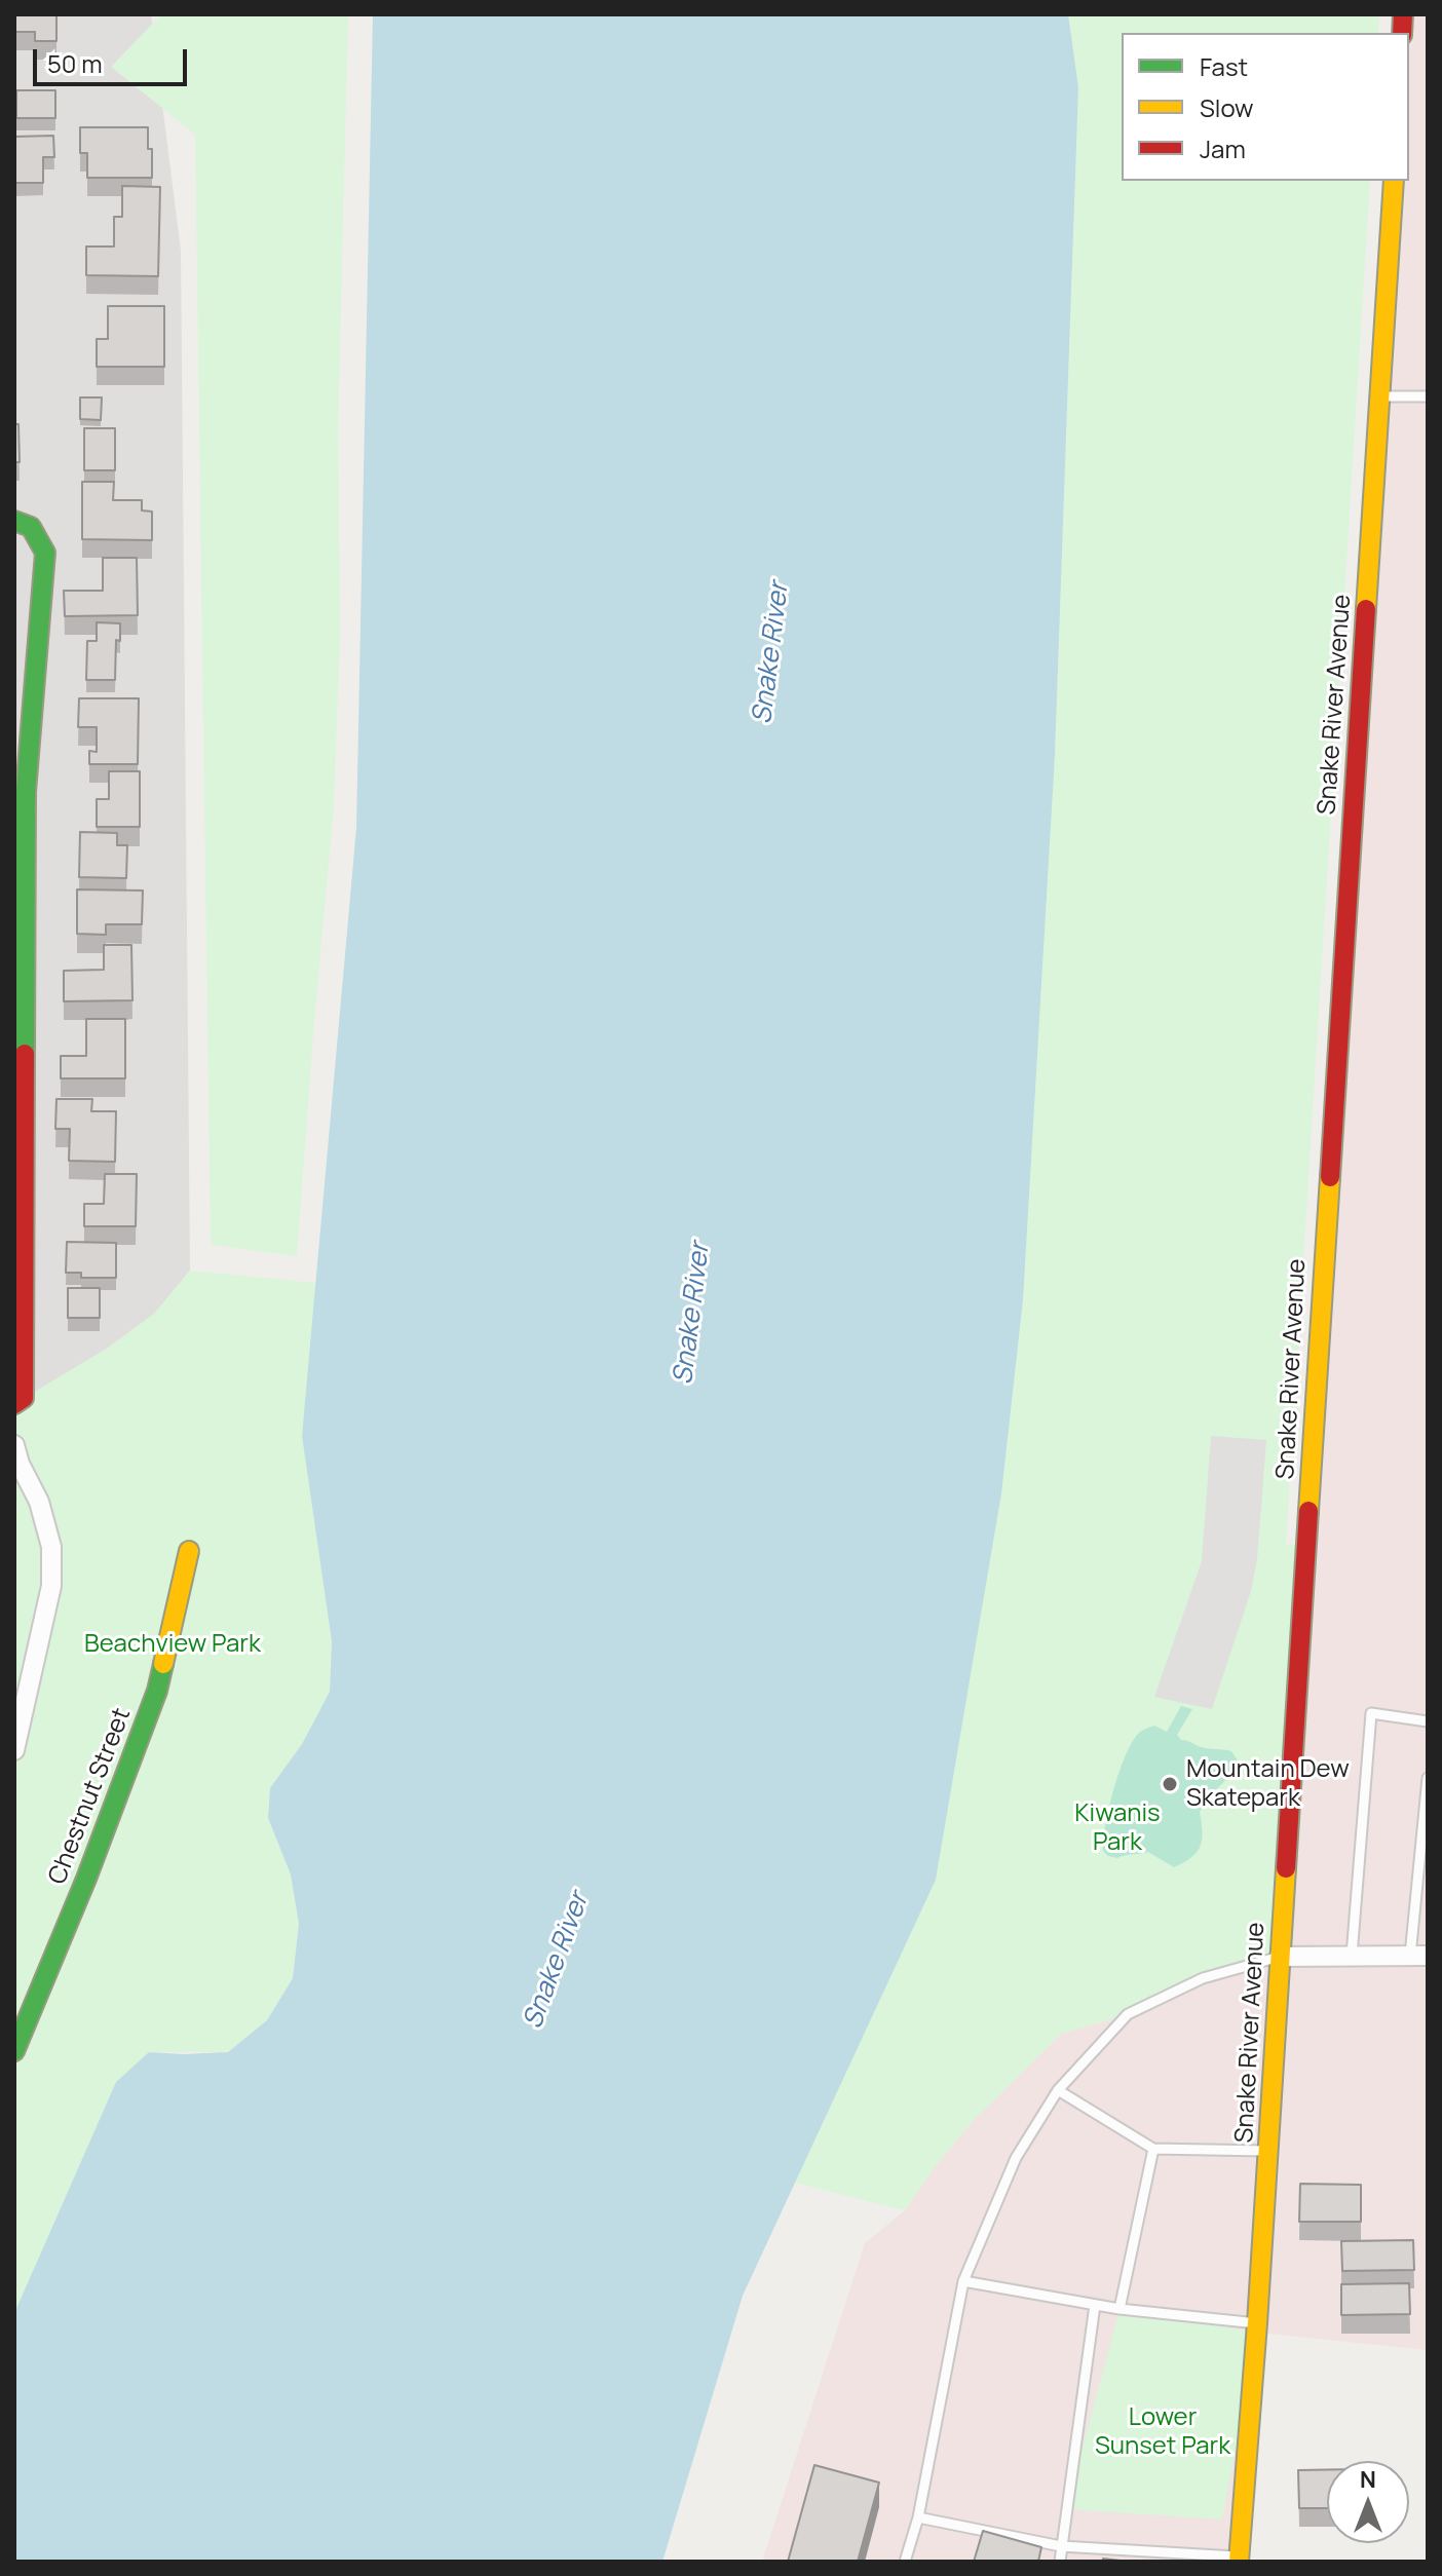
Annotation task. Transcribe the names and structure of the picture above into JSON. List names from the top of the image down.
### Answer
{
  "streets": {
    "main road": ["Snake River Avenue", "Chestnut Street"]
  },
  "water": ["Snake River"],
  "parks": ["Beachview Park", "Kiwanis Park", "Lower Sunset Park"],
  "places": ["Mountain Dew Skatepark"],
  "legend": ["Fast", "Slow", "Jam"],
  "scale_bar": "50 m",
  "north": "top"
}
